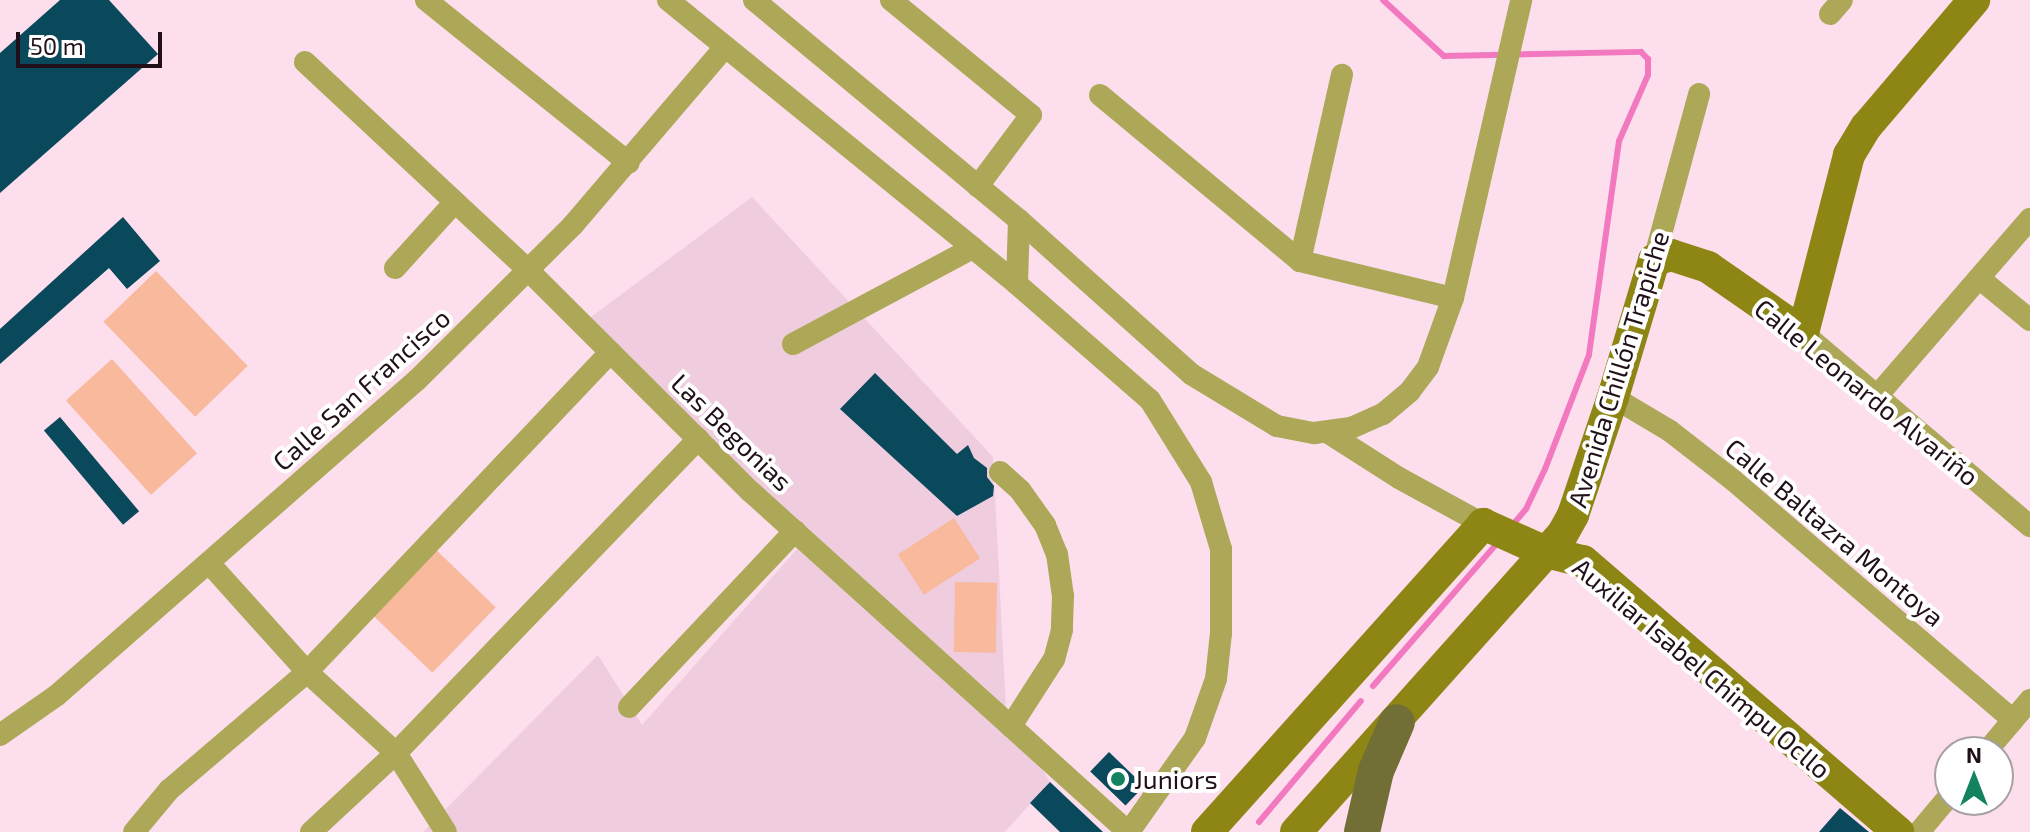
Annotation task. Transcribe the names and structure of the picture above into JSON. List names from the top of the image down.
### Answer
{
  "streets": {
    "street": [
      "Avenida Chillón Trapiche",
      "Calle San Francisco",
      "Calle Leonardo Alvariño",
      "Las Begonias",
      "Calle Baltazra Montoya",
      "Auxiliar Isabel Chimpu Ocllo"
    ]
  },
  "crossings": [
    ["Avenida Chillón Trapiche", "Calle Leonardo Alvariño"],
    ["Avenida Chillón Trapiche", "Calle Baltazra Montoya"],
    ["Avenida Chillón Trapiche", "Auxiliar Isabel Chimpu Ocllo"],
    ["Calle San Francisco", "Las Begonias"]
  ],
  "places": ["Juniors"],
  "scale_bar": "50 m",
  "north": "top"
}
